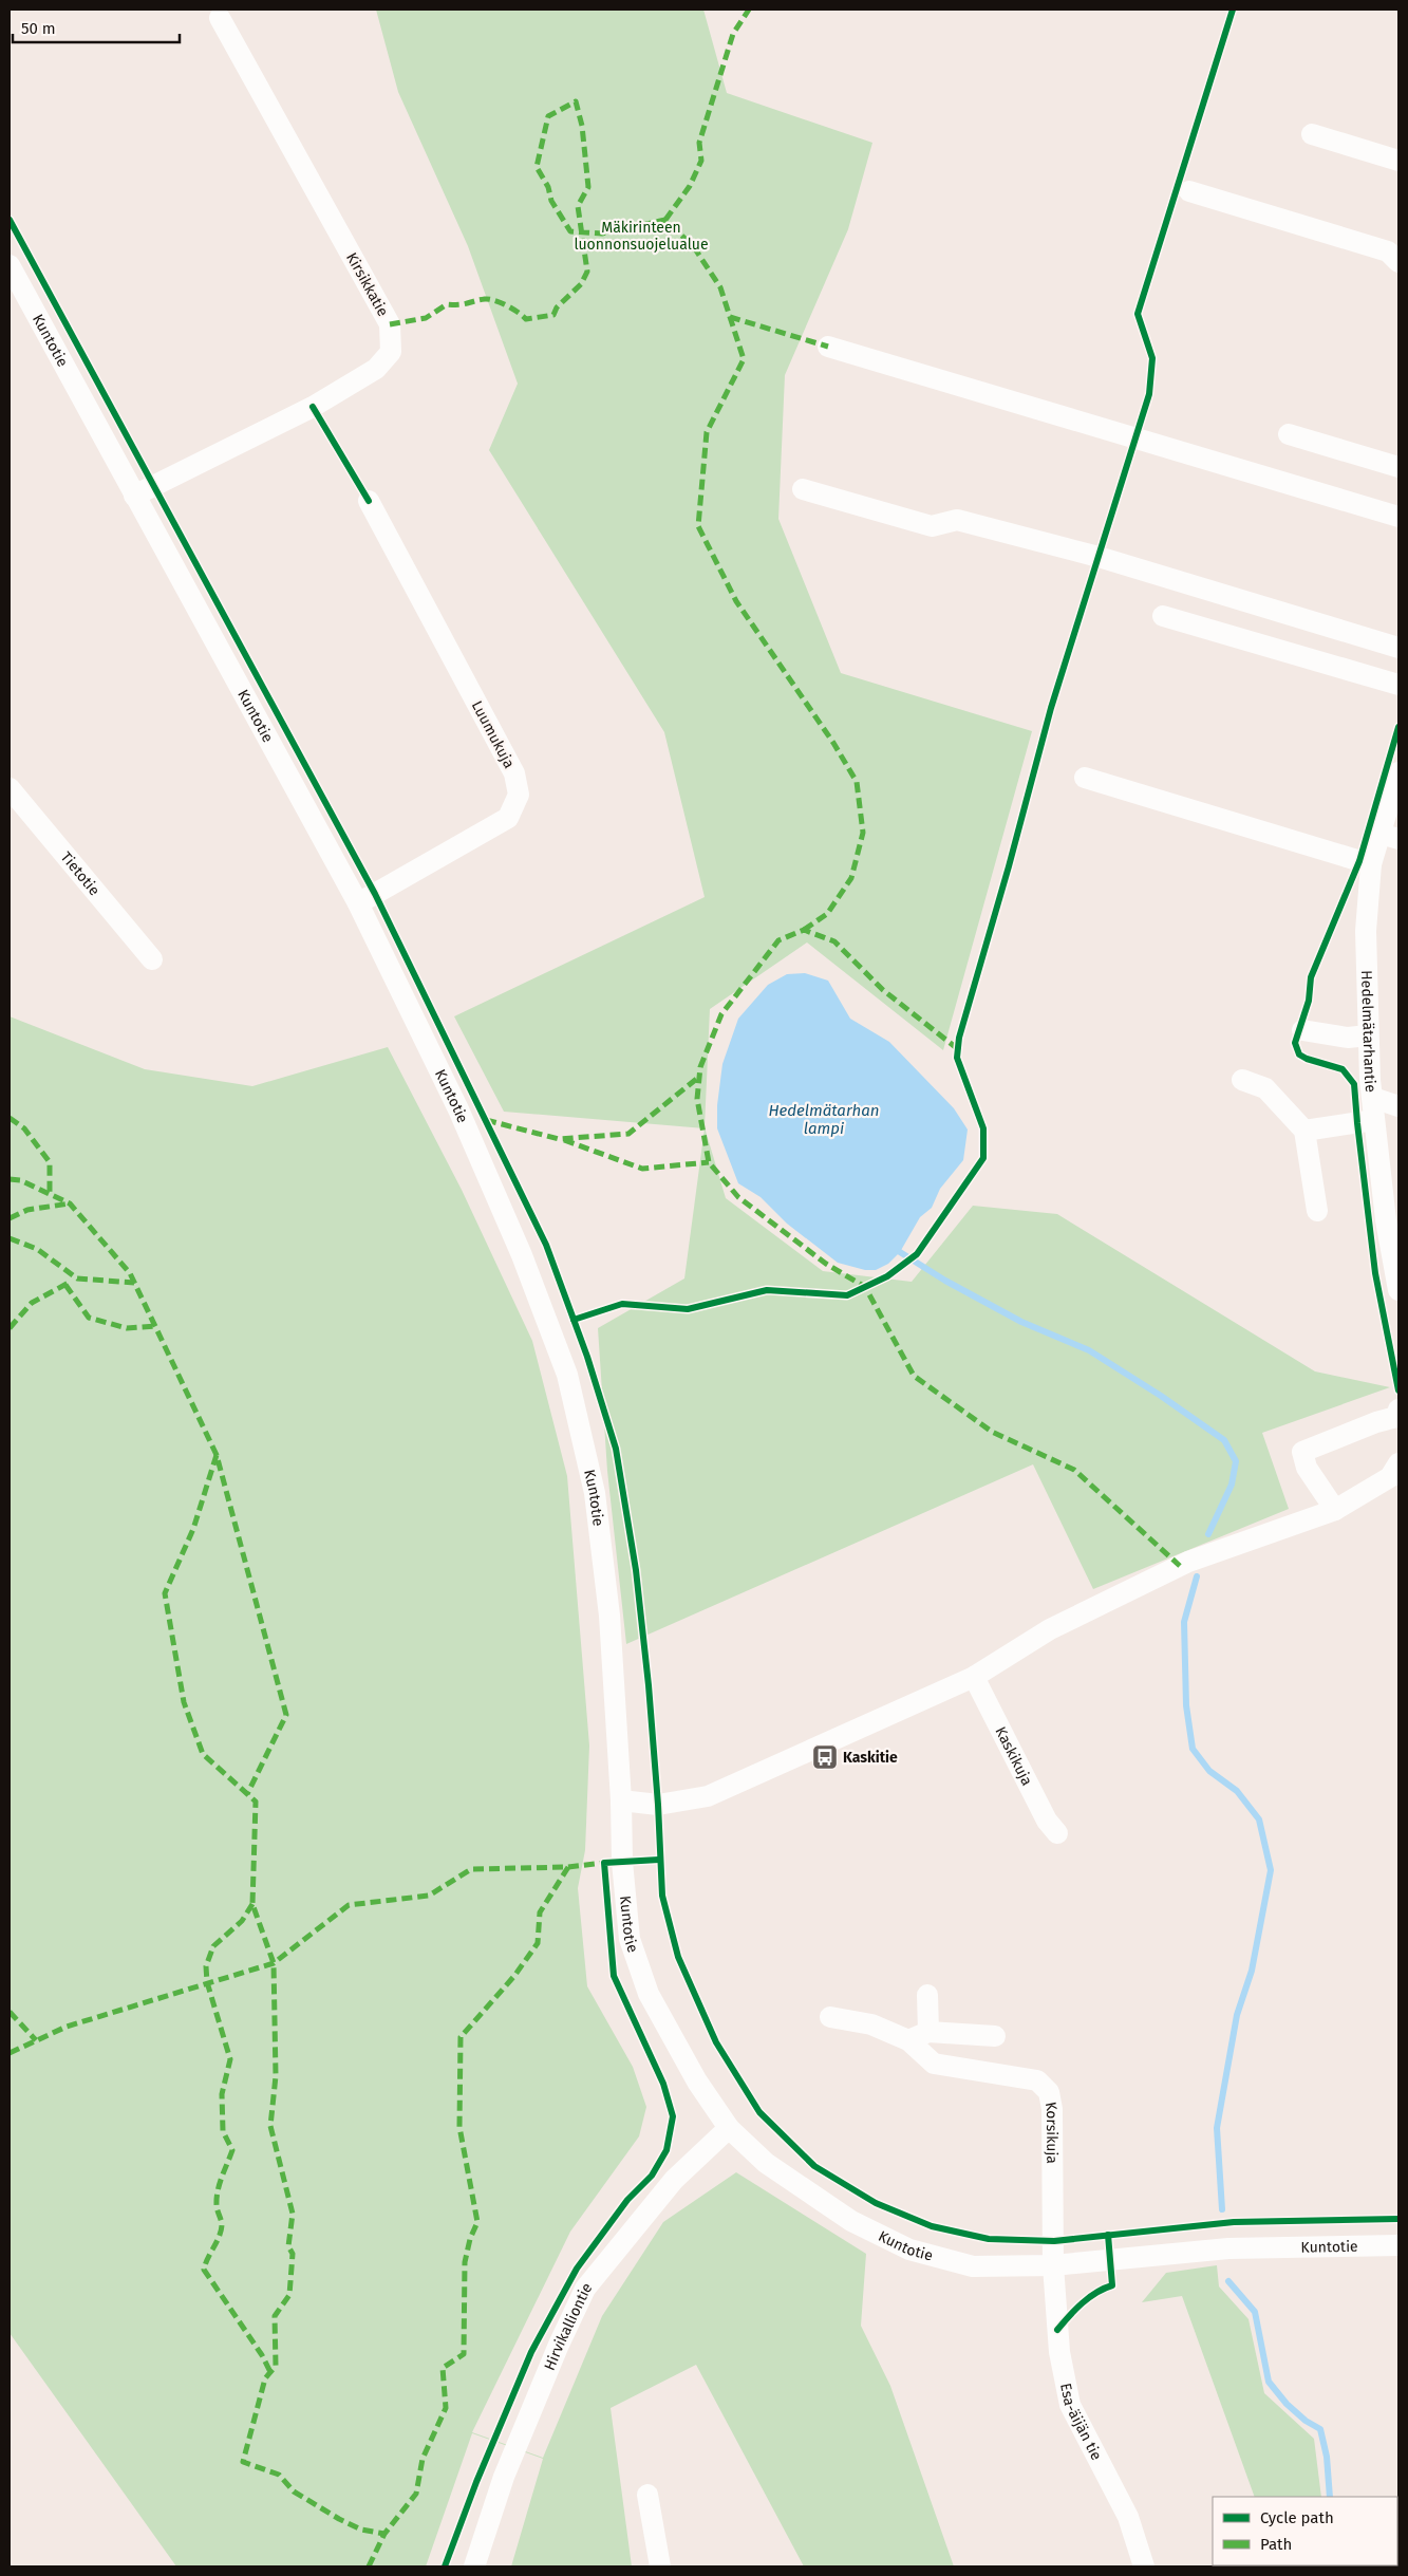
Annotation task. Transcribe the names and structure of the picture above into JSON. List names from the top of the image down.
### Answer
{
  "streets": {
    "street": [
      "Kirsikkatie",
      "Kuntotie",
      "Luumukuja",
      "Tietotie",
      "Hedelmätarhantie",
      "Kaskikuja",
      "Korsikuja",
      "Hirvikalliontie",
      "Esa-äijän tie"
    ]
  },
  "crossings": [
    ["Kirsikkatie", "Kuntotie"],
    ["Kuntotie", "Luumukuja"],
    ["Kuntotie", "Korsikuja"],
    ["Kuntotie", "Hirvikalliontie"],
    ["Kuntotie", "Esa-äijän tie"],
    ["Korsikuja", "Esa-äijän tie"]
  ],
  "water": ["Hedelmätarhan lampi"],
  "parks": ["Mäkirinteen luonnonsuojelualue"],
  "places": {
    "bus stop": ["Kaskitie"]
  },
  "legend": ["Cycle path", "Path"],
  "scale_bar": "50 m"
}
